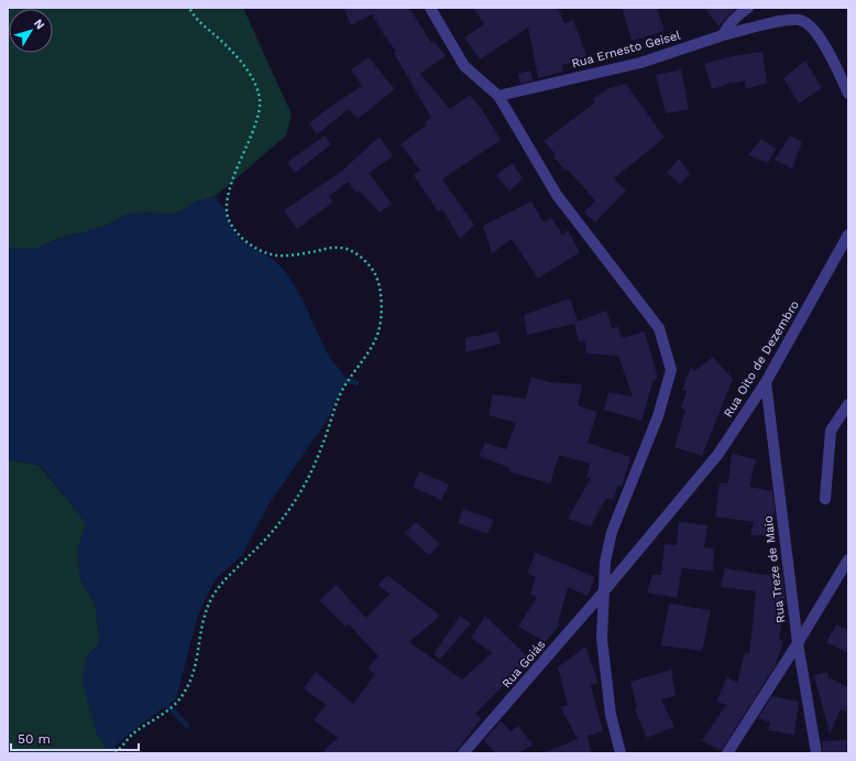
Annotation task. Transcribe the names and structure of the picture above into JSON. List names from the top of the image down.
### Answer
{
  "streets": {
    "street": [
      "Rua Ernesto Geisel",
      "Rua Oito de Dezembro",
      "Rua Treze de Maio",
      "Rua Goiás"
    ]
  },
  "crossings": [
    ["Rua Oito de Dezembro", "Rua Treze de Maio"],
    ["Rua Oito de Dezembro", "Rua Goiás"]
  ],
  "scale_bar": "50 m",
  "north": "top right"
}
